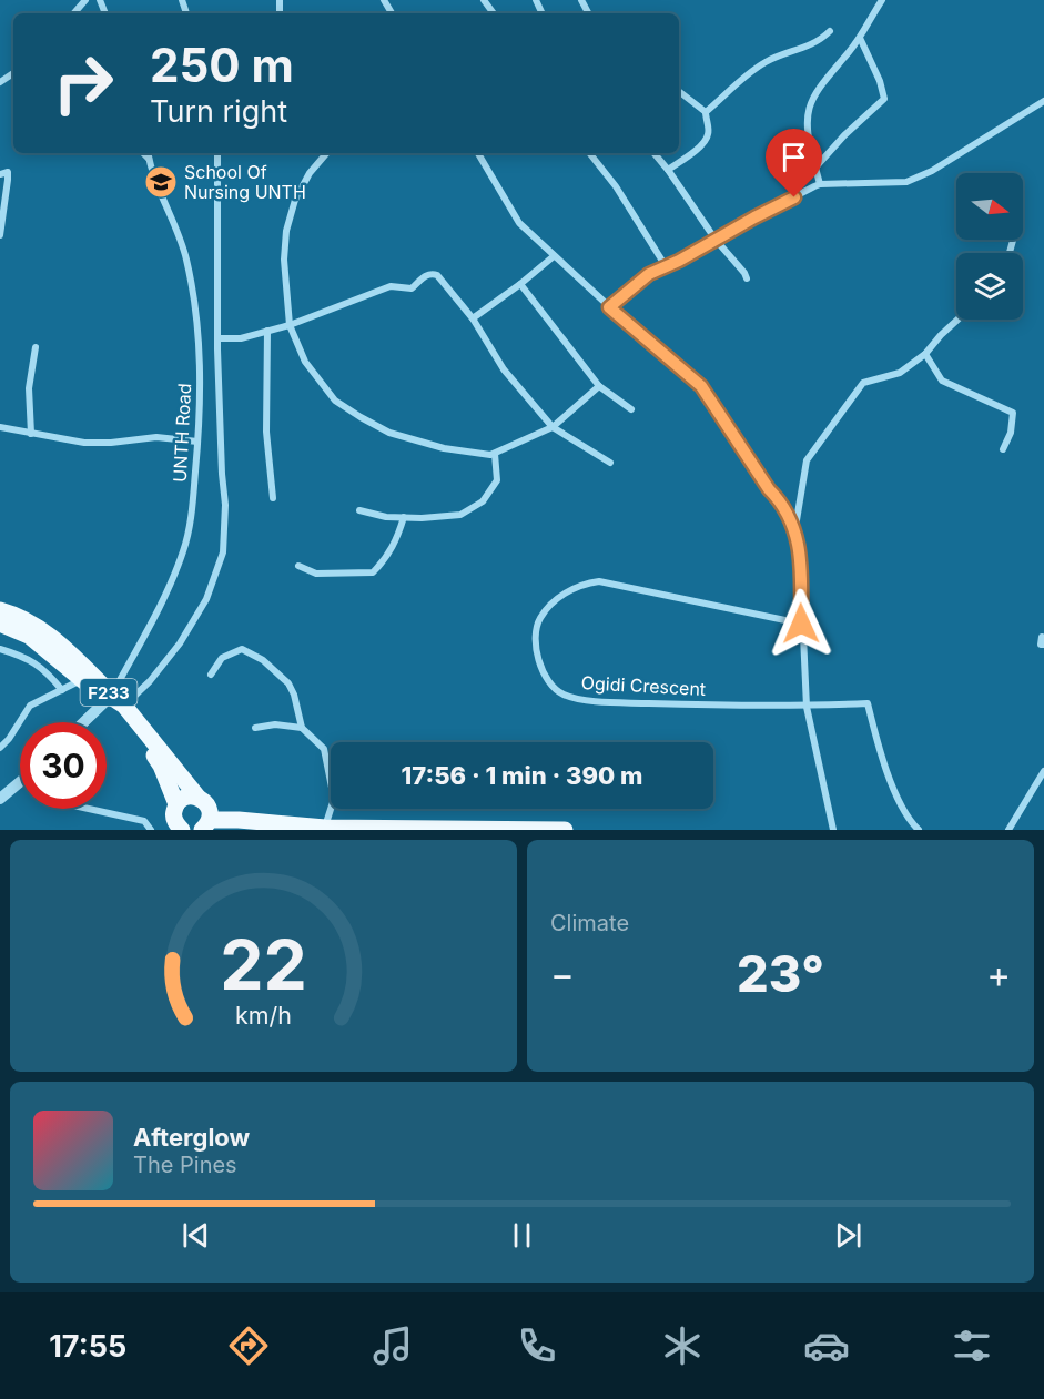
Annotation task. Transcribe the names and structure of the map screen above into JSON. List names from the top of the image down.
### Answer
{
  "streets": {
    "main road": ["F233"],
    "street": ["UNTH Road", "Ogidi Crescent"]
  },
  "crossings": [
    ["UNTH Road", "F233"]
  ],
  "places": {
    "school or university": ["School Of Nursing UNTH"]
  },
  "north": "right",
  "page": {
    "turn": ["250 m", "Turn right"],
    "limit": "30",
    "trip": "17:56 · 1 min · 390 m",
    "tile": "Climate",
    "heat": ["−", "23°", "+"],
    "song": ["Afterglow", "The Pines"],
    "tabs": "17:55",
    "gauge": ["22", "km/h"]
  }
}
